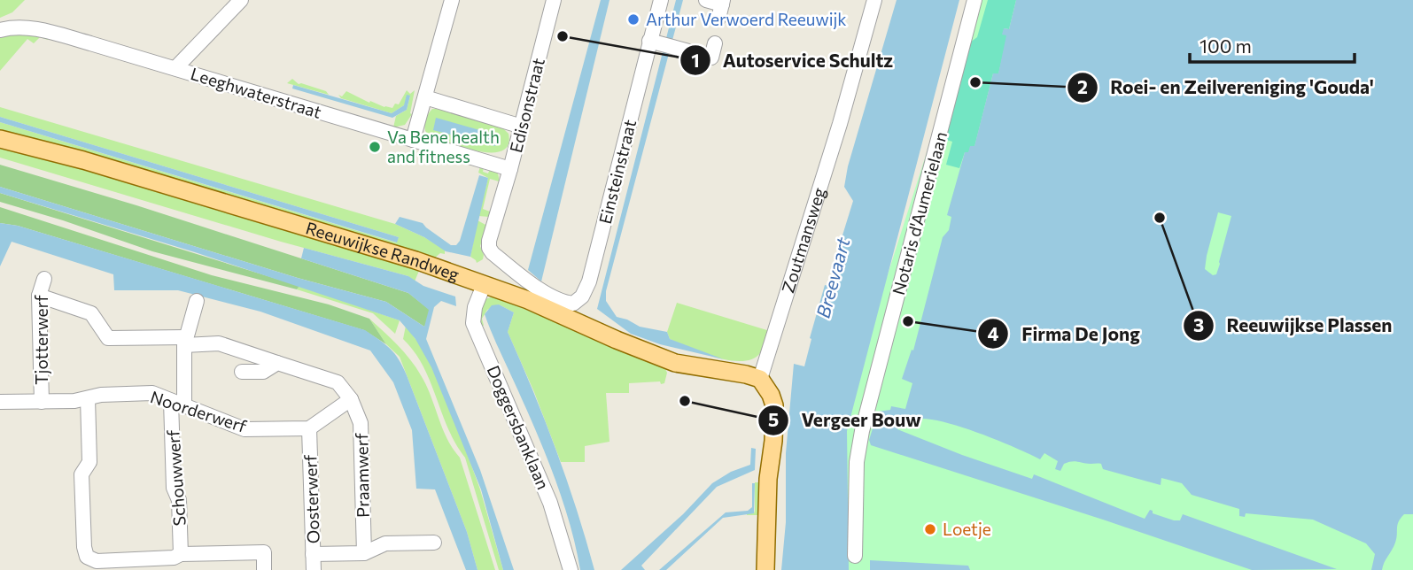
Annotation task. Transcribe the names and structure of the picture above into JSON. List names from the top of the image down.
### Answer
{
  "streets": {
    "main road": ["Reeuwijkse Randweg"],
    "street": [
      "Leeghwaterstraat",
      "Edisonstraat",
      "Einsteinstraat",
      "Notaris d'Aumerielaan",
      "Zoutmansweg",
      "Tjotterwerf",
      "Noorderwerf",
      "Doggersbanklaan",
      "Praamwerf",
      "Schouwwerf",
      "Oosterwerf"
    ]
  },
  "crossings": [
    ["Leeghwaterstraat", "Edisonstraat"],
    ["Edisonstraat", "Einsteinstraat"],
    ["Zoutmansweg", "Reeuwijkse Randweg"],
    ["Reeuwijkse Randweg", "Doggersbanklaan"],
    ["Tjotterwerf", "Noorderwerf"],
    ["Noorderwerf", "Schouwwerf"],
    ["Noorderwerf", "Oosterwerf"]
  ],
  "water": ["Breevaart"],
  "places": [
    "Arthur Verwoerd Reeuwijk",
    "Autoservice Schultz",
    "Roei- en Zeilvereniging 'Gouda'",
    "Va Bene health and fitness",
    "Reeuwijkse Plassen",
    "Firma De Jong",
    "Vergeer Bouw",
    "Loetje"
  ],
  "scale_bar": "100 m"
}
